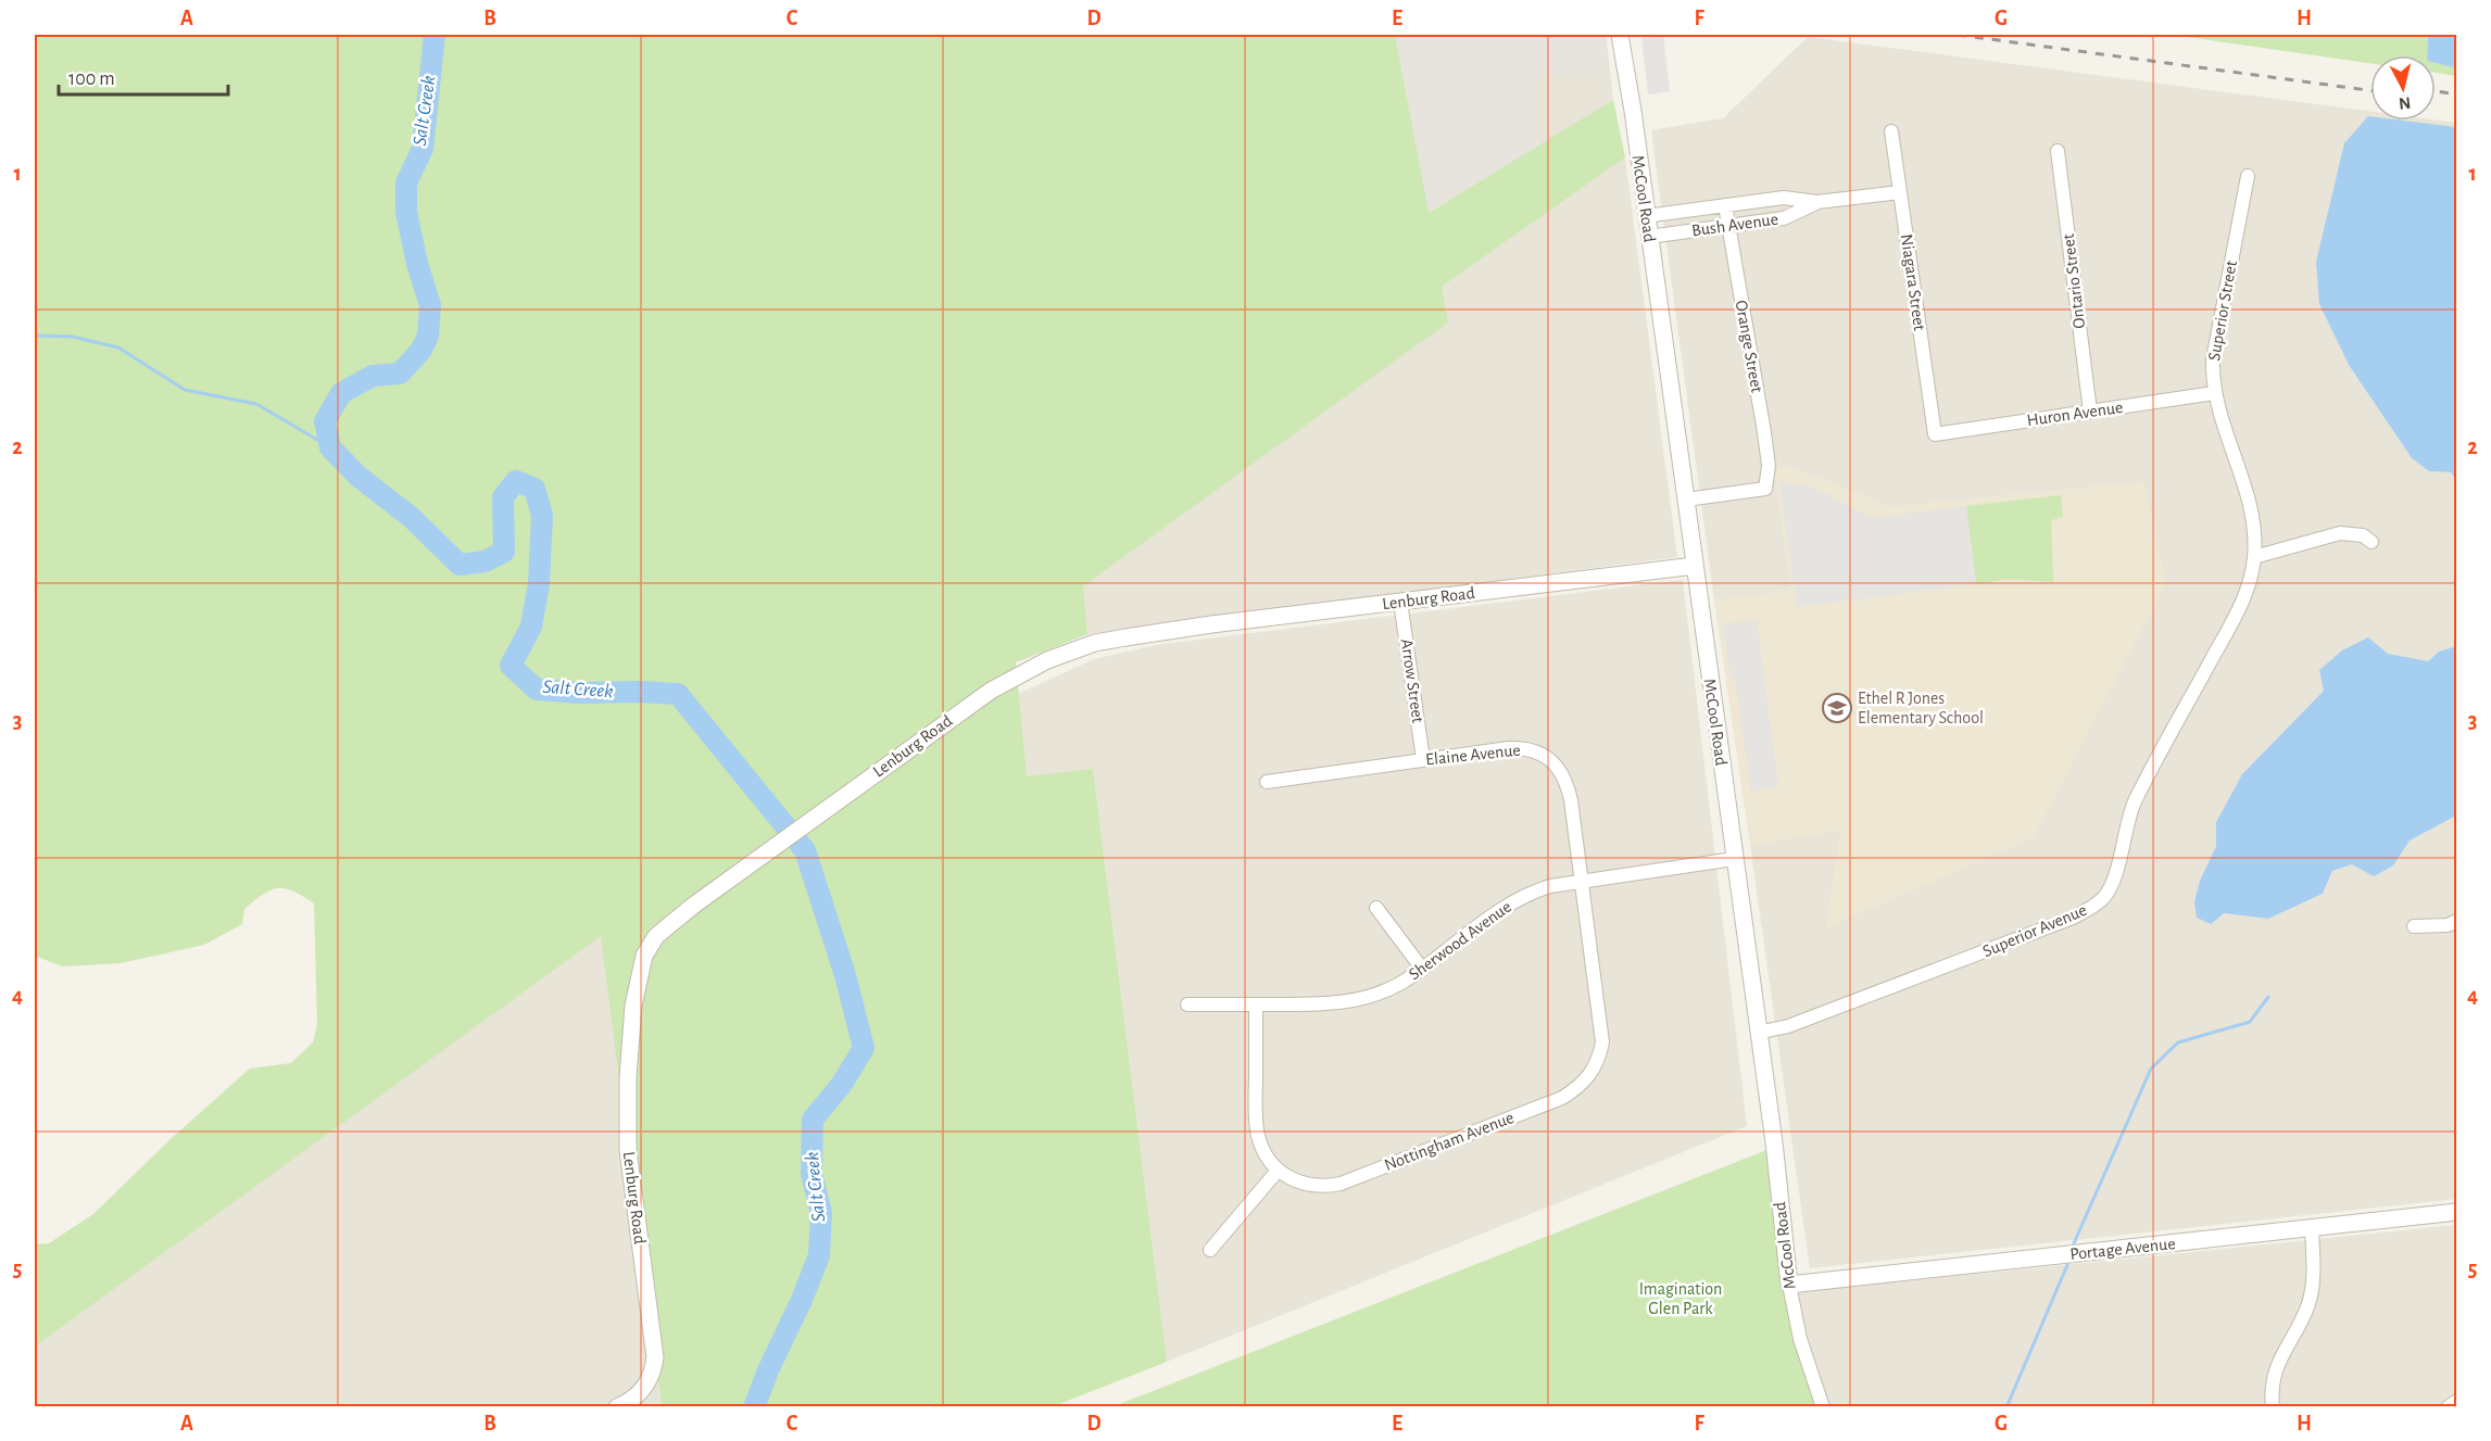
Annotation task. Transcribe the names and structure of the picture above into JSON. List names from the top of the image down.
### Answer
{
  "streets": {
    "street": [
      "McCool Road",
      "Bush Avenue",
      "Ontario Street",
      "Niagara Street",
      "Superior Street",
      "Orange Street",
      "Huron Avenue",
      "Lenburg Road",
      "Arrow Street",
      "Elaine Avenue",
      "Superior Avenue",
      "Sherwood Avenue",
      "Nottingham Avenue",
      "Portage Avenue"
    ]
  },
  "crossings": [
    ["McCool Road", "Bush Avenue"],
    ["McCool Road", "Orange Street"],
    ["McCool Road", "Lenburg Road"],
    ["McCool Road", "Superior Avenue"],
    ["McCool Road", "Sherwood Avenue"],
    ["McCool Road", "Portage Avenue"],
    ["Bush Avenue", "Niagara Street"],
    ["Bush Avenue", "Orange Street"],
    ["Ontario Street", "Huron Avenue"],
    ["Niagara Street", "Huron Avenue"],
    ["Superior Street", "Huron Avenue"],
    ["Superior Street", "Superior Avenue"],
    ["Lenburg Road", "Arrow Street"],
    ["Arrow Street", "Elaine Avenue"],
    ["Elaine Avenue", "Sherwood Avenue"],
    ["Elaine Avenue", "Nottingham Avenue"],
    ["Sherwood Avenue", "Nottingham Avenue"]
  ],
  "water": ["Salt Creek"],
  "parks": ["Imagination Glen Park"],
  "places": {
    "school or university": ["Ethel R Jones Elementary School"]
  },
  "scale_bar": "100 m",
  "north": "bottom",
  "grid": {
    "columns": [
      "A",
      "B",
      "C",
      "D",
      "E",
      "F",
      "G",
      "H"
    ],
    "rows": [
      "1",
      "2",
      "3",
      "4",
      "5"
    ]
  }
}
